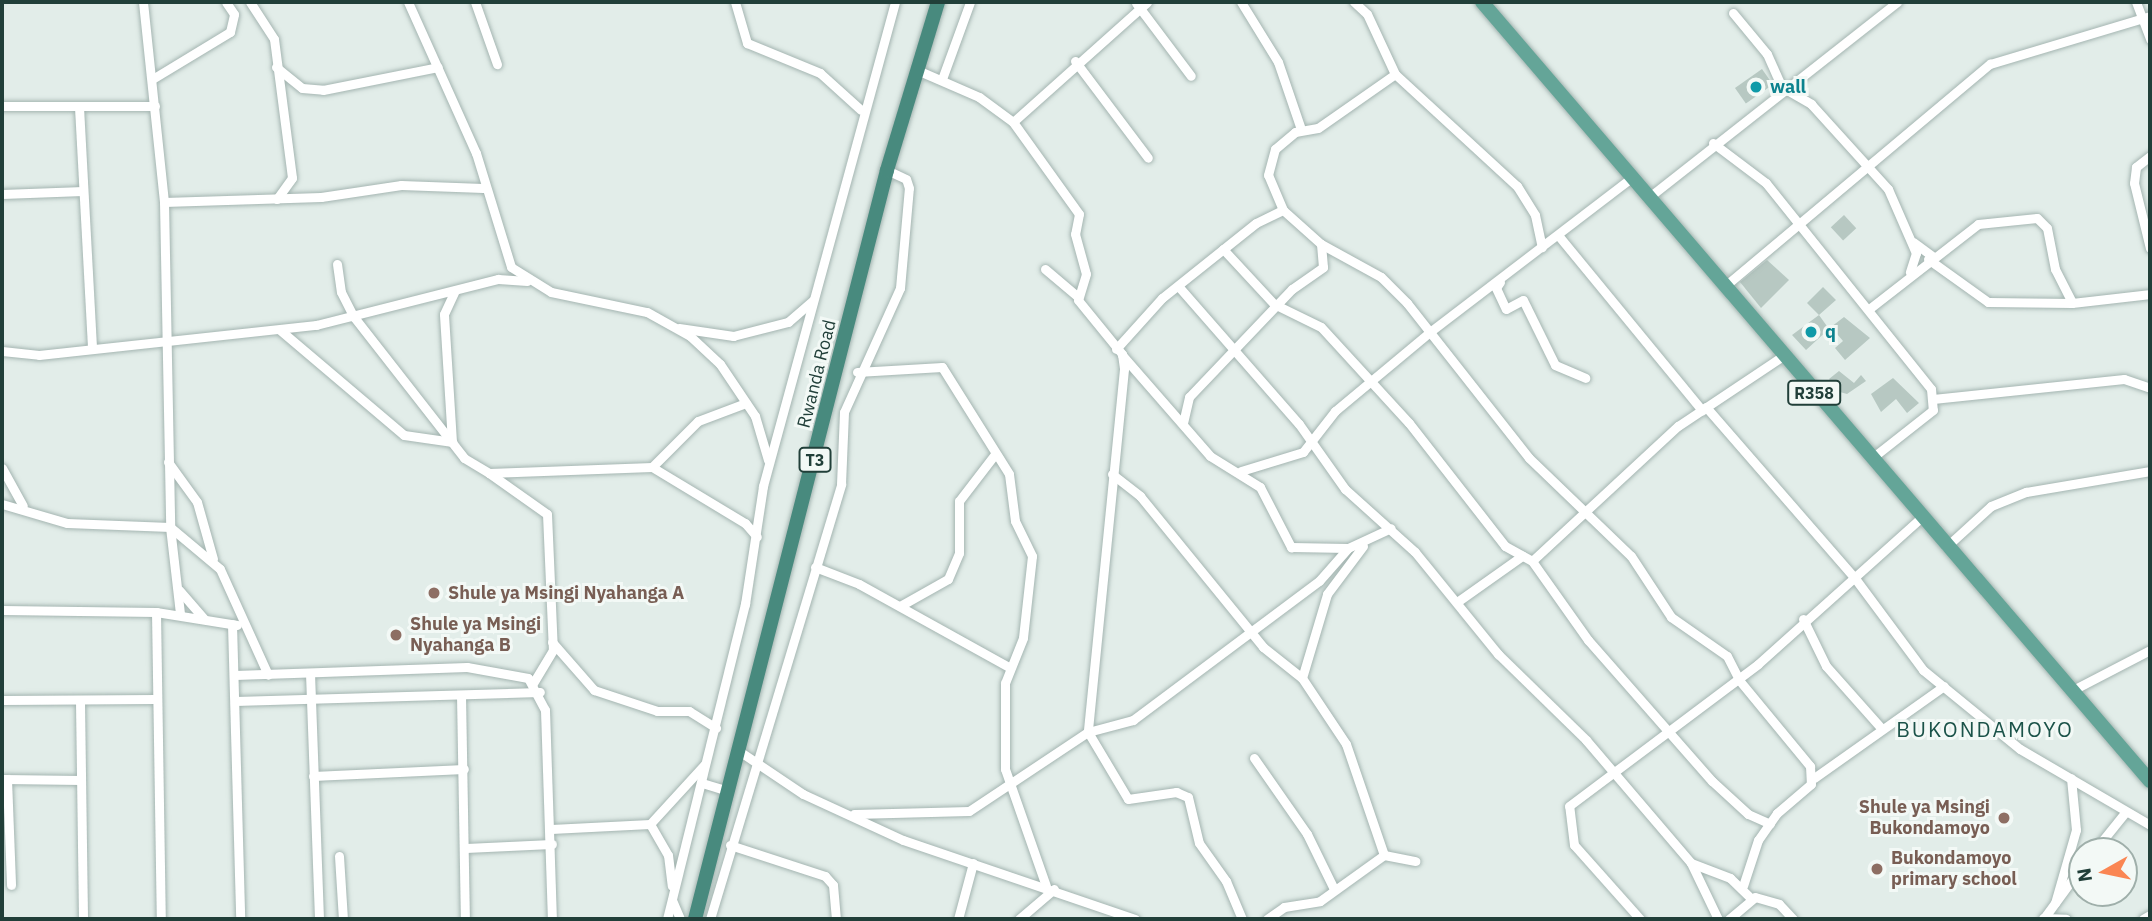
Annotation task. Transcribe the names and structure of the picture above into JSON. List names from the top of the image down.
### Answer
{
  "streets": {
    "highway": ["Rwanda Road", "T3"],
    "main road": ["R358"]
  },
  "districts": ["BUKONDAMOYO"],
  "places": [
    "wall",
    "q",
    "Shule ya Msingi Nyahanga A",
    "Shule ya Msingi Nyahanga B",
    "Shule ya Msingi Bukondamoyo",
    "Bukondamoyo primary school"
  ],
  "north": "left"
}
